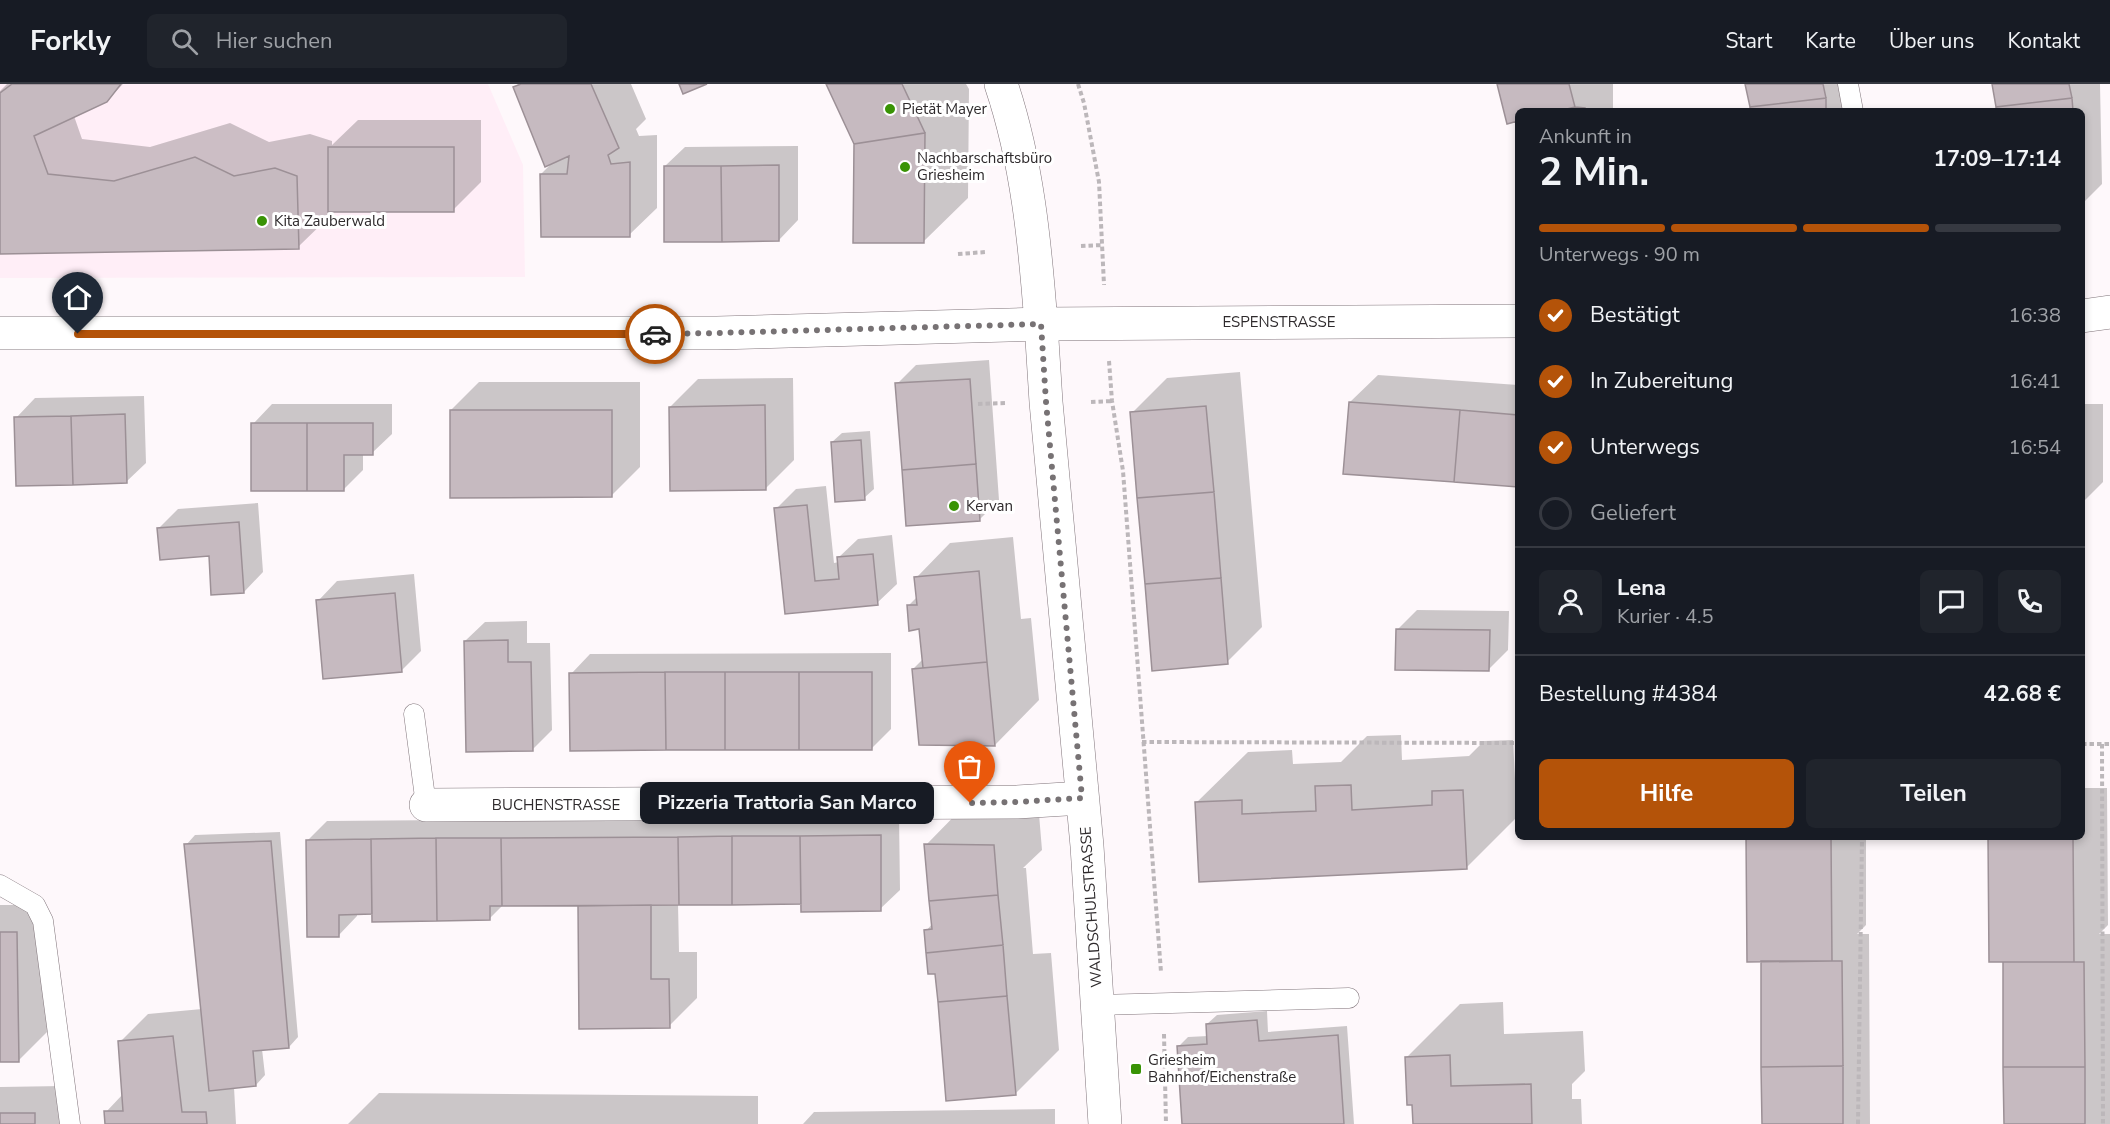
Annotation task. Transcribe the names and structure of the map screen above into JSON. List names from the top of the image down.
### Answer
{
  "streets": {
    "street": ["ESPENSTRASSE", "BUCHENSTRASSE", "WALDSCHULSTRASSE"]
  },
  "crossings": [
    ["ESPENSTRASSE", "WALDSCHULSTRASSE"],
    ["BUCHENSTRASSE", "WALDSCHULSTRASSE"]
  ],
  "places": {
    "other": [
      "Pietät Mayer",
      "Nachbarschaftsbüro Griesheim",
      "Kita Zauberwald",
      "Kervan",
      "Pizzeria Trattoria San Marco"
    ],
    "transit": ["Griesheim Bahnhof/Eichenstraße"]
  },
  "page": {
    "header": "Forkly",
    "search": "Hier suchen",
    "nav": [
      "Start",
      "Karte",
      "Über uns",
      "Kontakt"
    ],
    "heading": ["2 Min.", "Ankunft in", "17:09–17:14"],
    "panel": [
      "Lena",
      "Kurier · 4.5",
      "Bestellung #4384",
      "42.68 €"
    ],
    "bar": "Unterwegs · 90 m",
    "list": [
      ["Bestätigt", "16:38"],
      ["In Zubereitung", "16:41"],
      ["Unterwegs", "16:54"],
      "Geliefert"
    ],
    "buttons": ["Hilfe", "Teilen"],
    "bubble": "Pizzeria Trattoria San Marco"
  }
}
